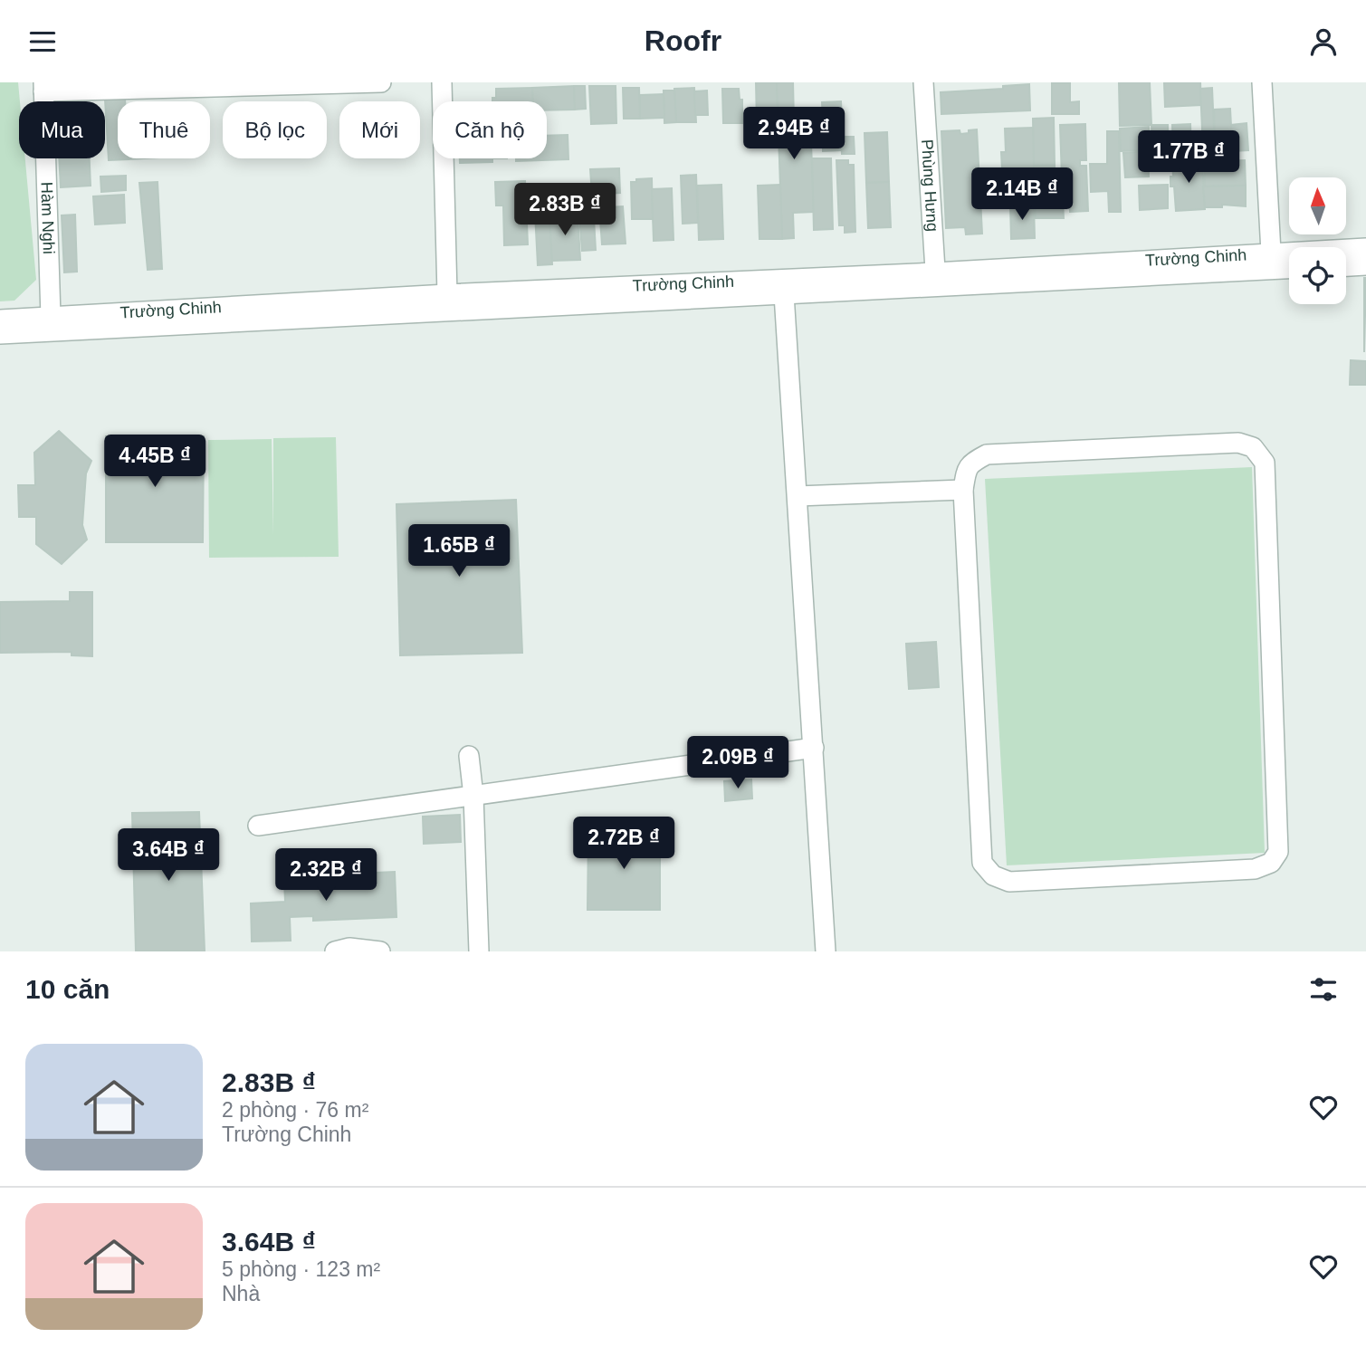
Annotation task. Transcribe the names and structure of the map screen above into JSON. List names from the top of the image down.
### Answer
{
  "streets": {
    "street": ["Phùng Hưng", "Hàm Nghi", "Trường Chinh"]
  },
  "crossings": [
    ["Phùng Hưng", "Trường Chinh"],
    ["Hàm Nghi", "Trường Chinh"]
  ],
  "north": "top",
  "page": {
    "header": "Roofr",
    "chip": [
      "Mua",
      "Thuê",
      "Bộ lọc",
      "Mới",
      "Căn hộ"
    ],
    "price": [
      "2.94B ₫",
      "1.77B ₫",
      "2.14B ₫",
      "2.83B ₫",
      "4.45B ₫",
      "1.65B ₫",
      "2.09B ₫",
      "2.72B ₫",
      "3.64B ₫",
      "2.32B ₫"
    ],
    "heading": "10 căn",
    "list": [
      {
        "name": "2.83B ₫",
        "note": "2 phòng · 76 m² · Trường Chinh"
      },
      {
        "name": "3.64B ₫",
        "note": "5 phòng · 123 m² · Nhà"
      }
    ]
  }
}
